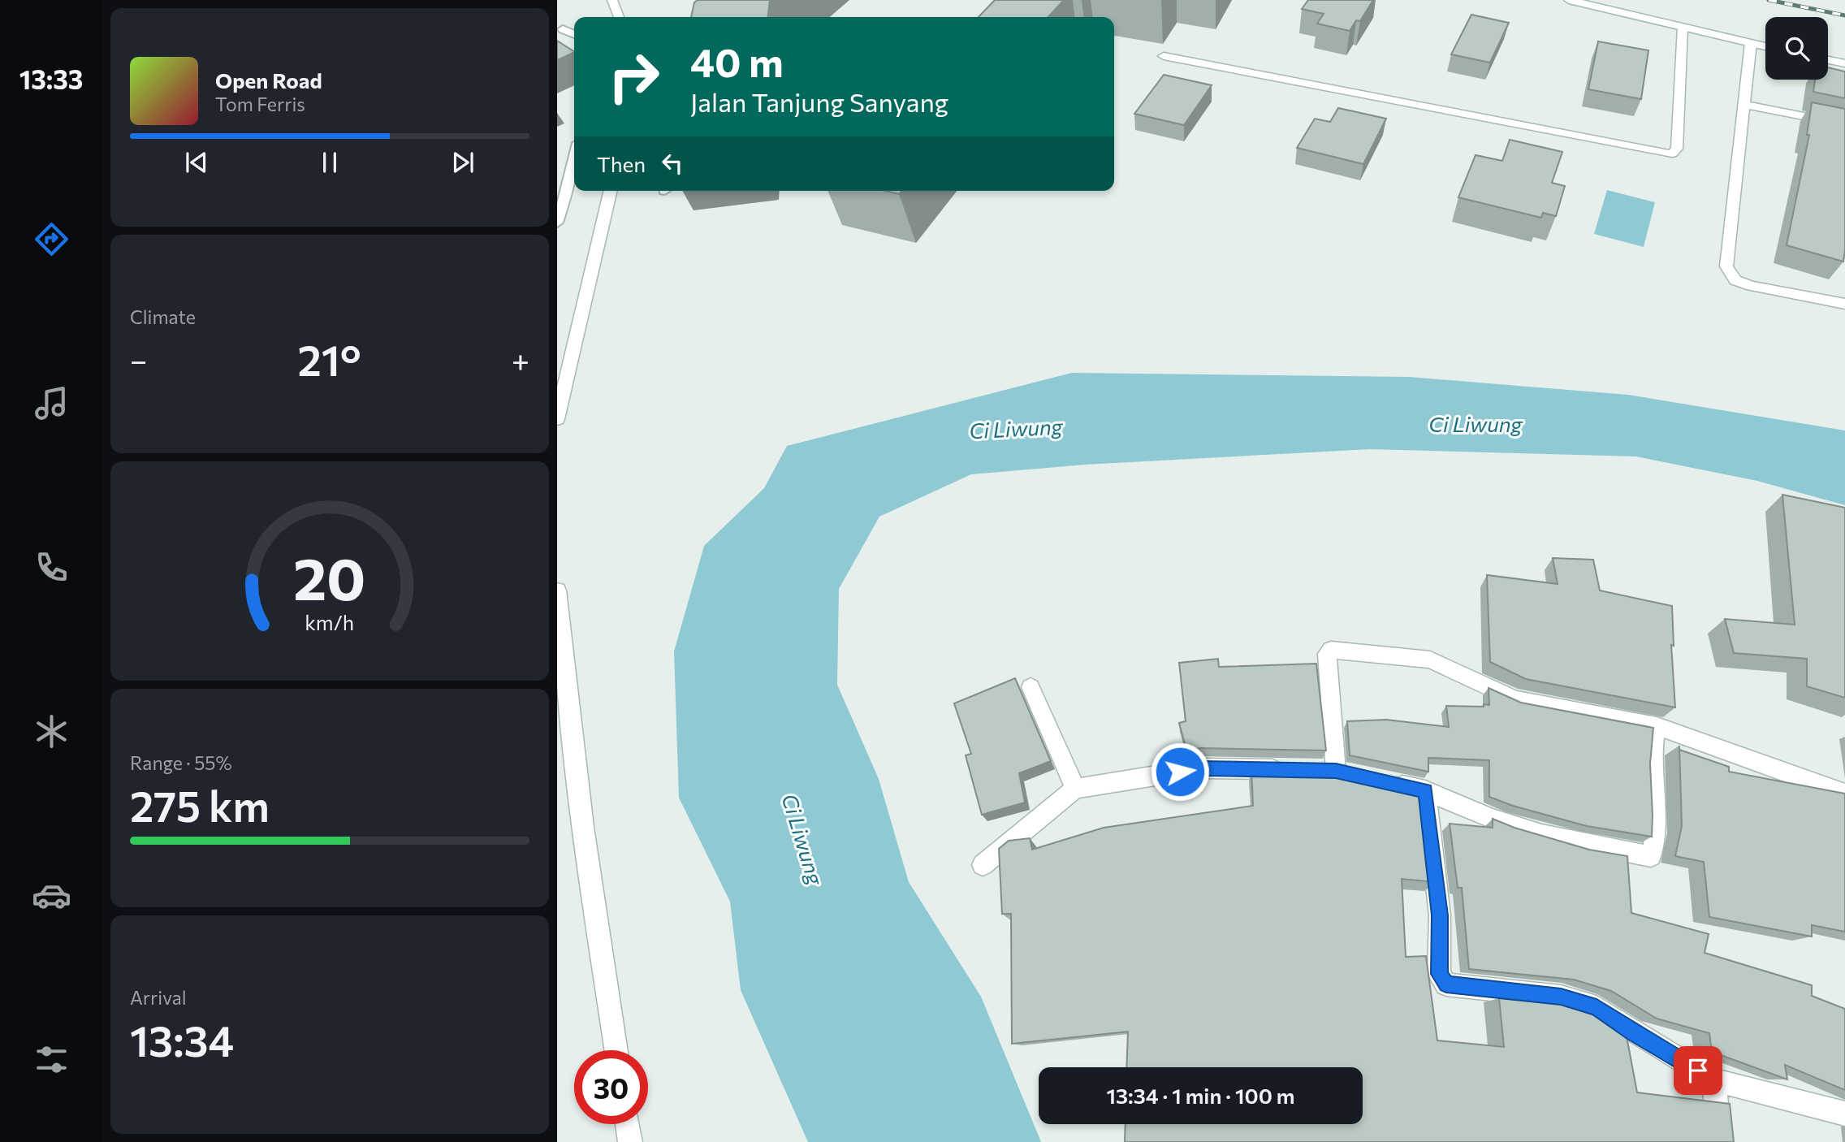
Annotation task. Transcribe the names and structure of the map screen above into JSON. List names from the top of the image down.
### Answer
{
  "water": ["Ci Liwung"],
  "page": {
    "tabs": "13:33",
    "turn": ["40 m", "Jalan Tanjung Sanyang"],
    "song": ["Open Road", "Tom Ferris"],
    "then": "Then",
    "tile": [
      "Climate",
      ["Range · 55%", "275 km"],
      ["Arrival", "13:34"]
    ],
    "heat": ["−", "21°", "+"],
    "limit": "30",
    "trip": "13:34 · 1 min · 100 m",
    "gauge": ["20", "km/h"]
  }
}
